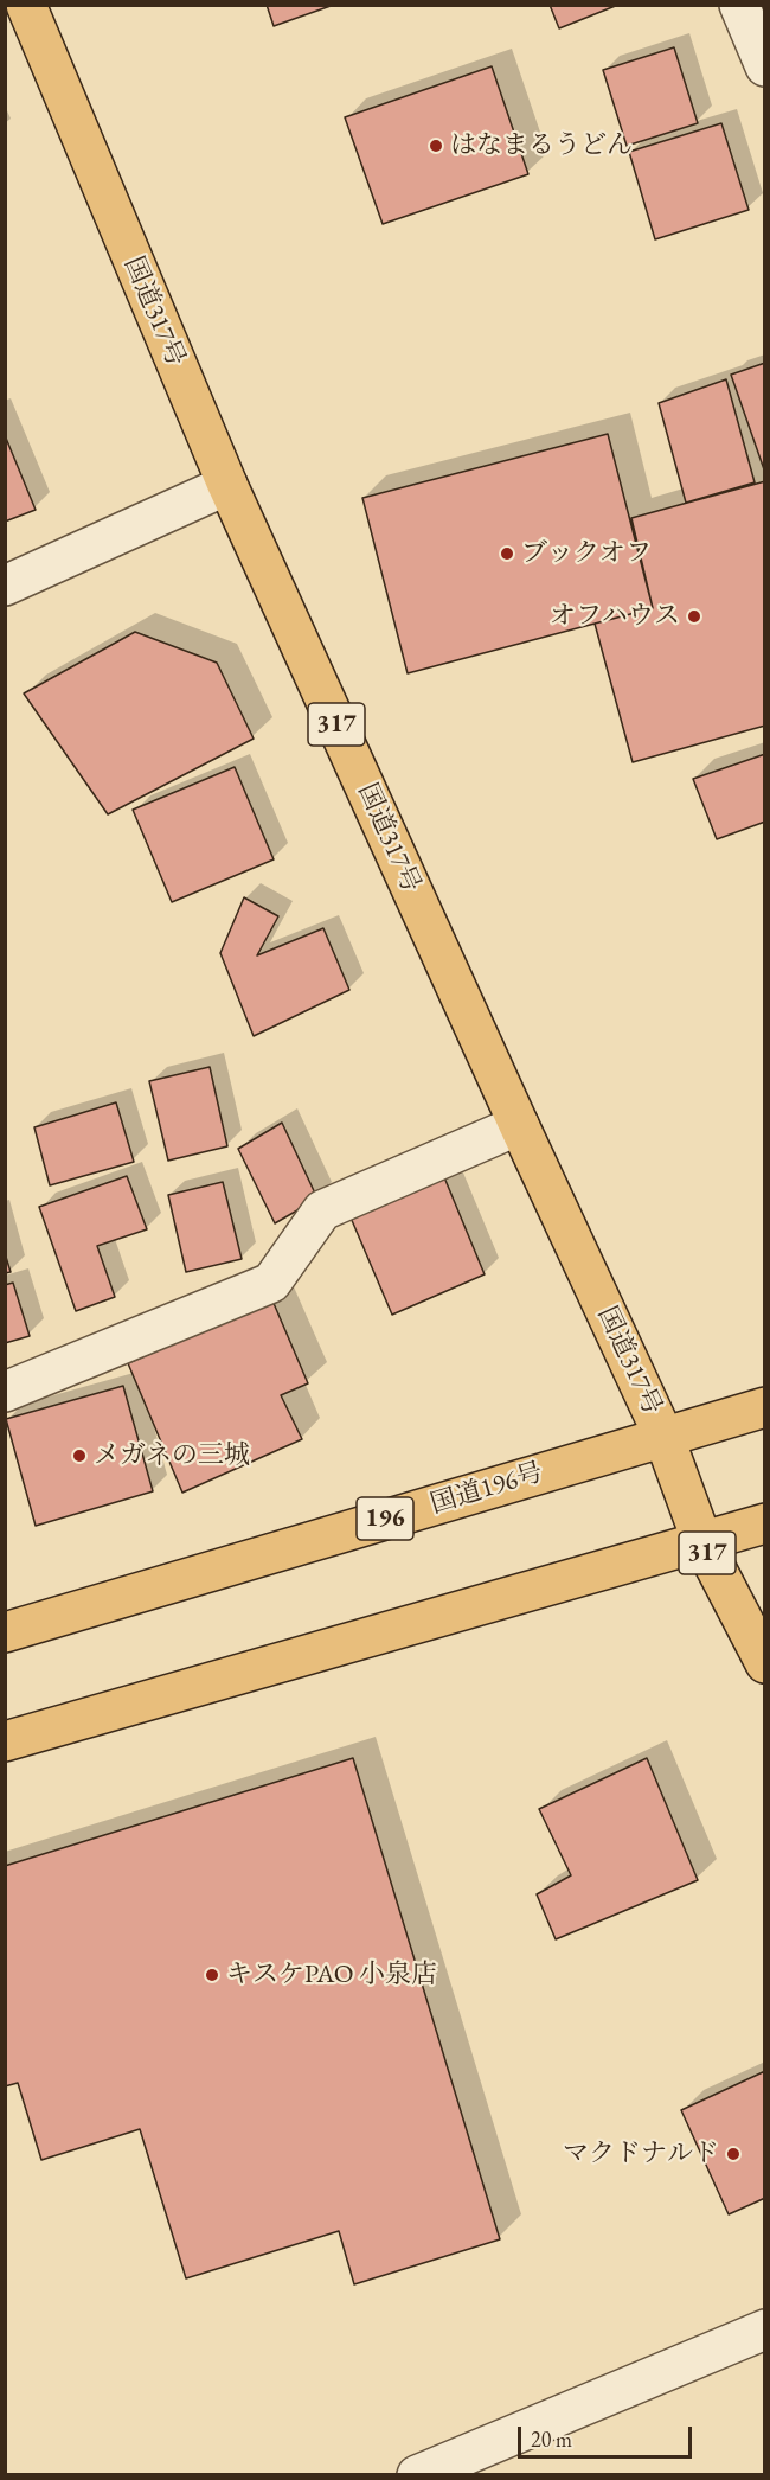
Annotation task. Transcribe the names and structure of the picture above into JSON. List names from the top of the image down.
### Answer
{
  "streets": {
    "highway": [
      "国道317号",
      "317",
      "国道196号",
      "196"
    ]
  },
  "crossings": [
    ["国道317号", "国道196号"]
  ],
  "places": [
    "はなまるうどん",
    "ブックオフ",
    "オフハウス",
    "メガネの三城",
    "キスケPAO 小泉店",
    "マクドナルド"
  ],
  "scale_bar": "20 m"
}
